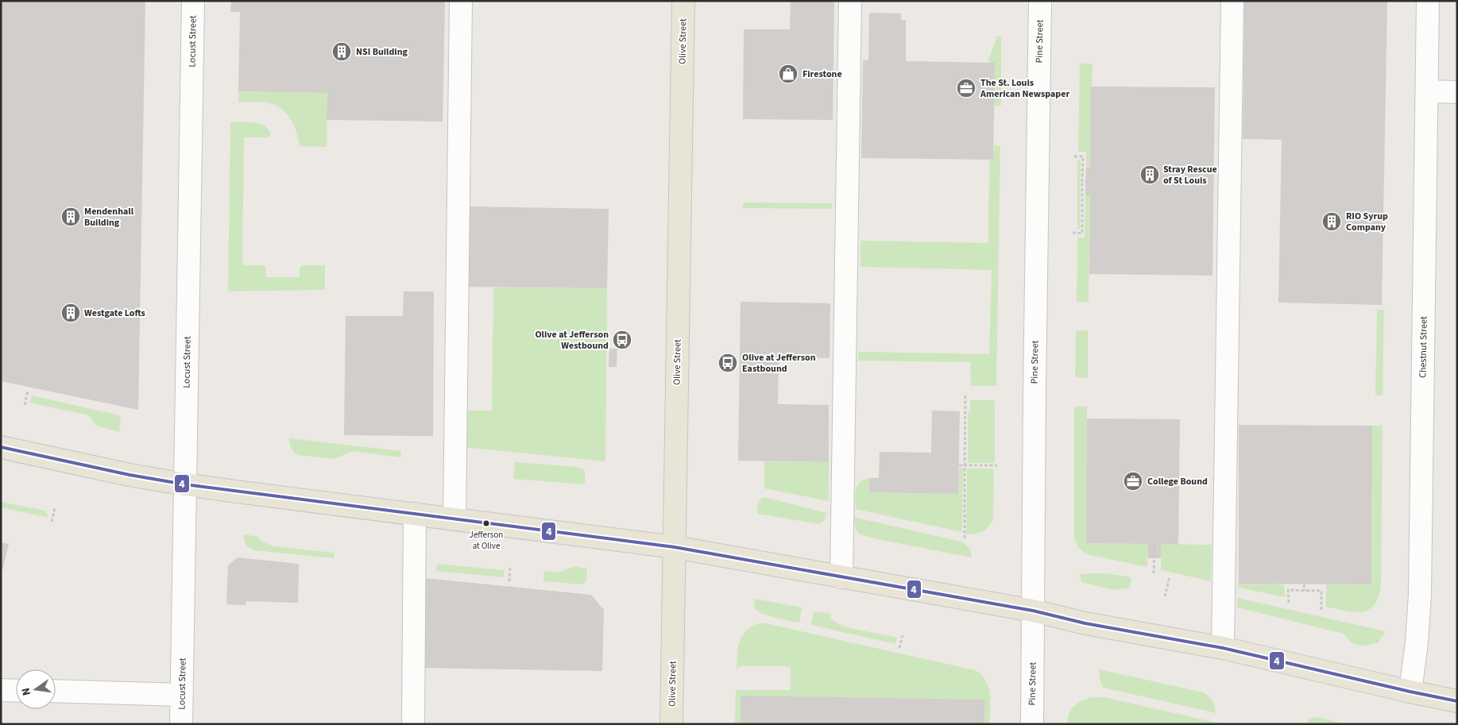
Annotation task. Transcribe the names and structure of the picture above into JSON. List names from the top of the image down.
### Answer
{
  "streets": {
    "main road": ["Olive Street"],
    "street": ["Locust Street", "Pine Street", "Chestnut Street"]
  },
  "places": {
    "building": [
      "NSI Building",
      "Stray Rescue of St Louis",
      "Mendenhall Building",
      "RIO Syrup Company",
      "Westgate Lofts"
    ],
    "shop": ["Firestone"],
    "office": ["The St. Louis American Newspaper", "College Bound"],
    "bus stop": ["Olive at Jefferson Westbound", "Olive at Jefferson Eastbound"],
    "other": ["Jefferson at Olive"]
  },
  "lines": ["transit line 4"],
  "north": "left"
}
